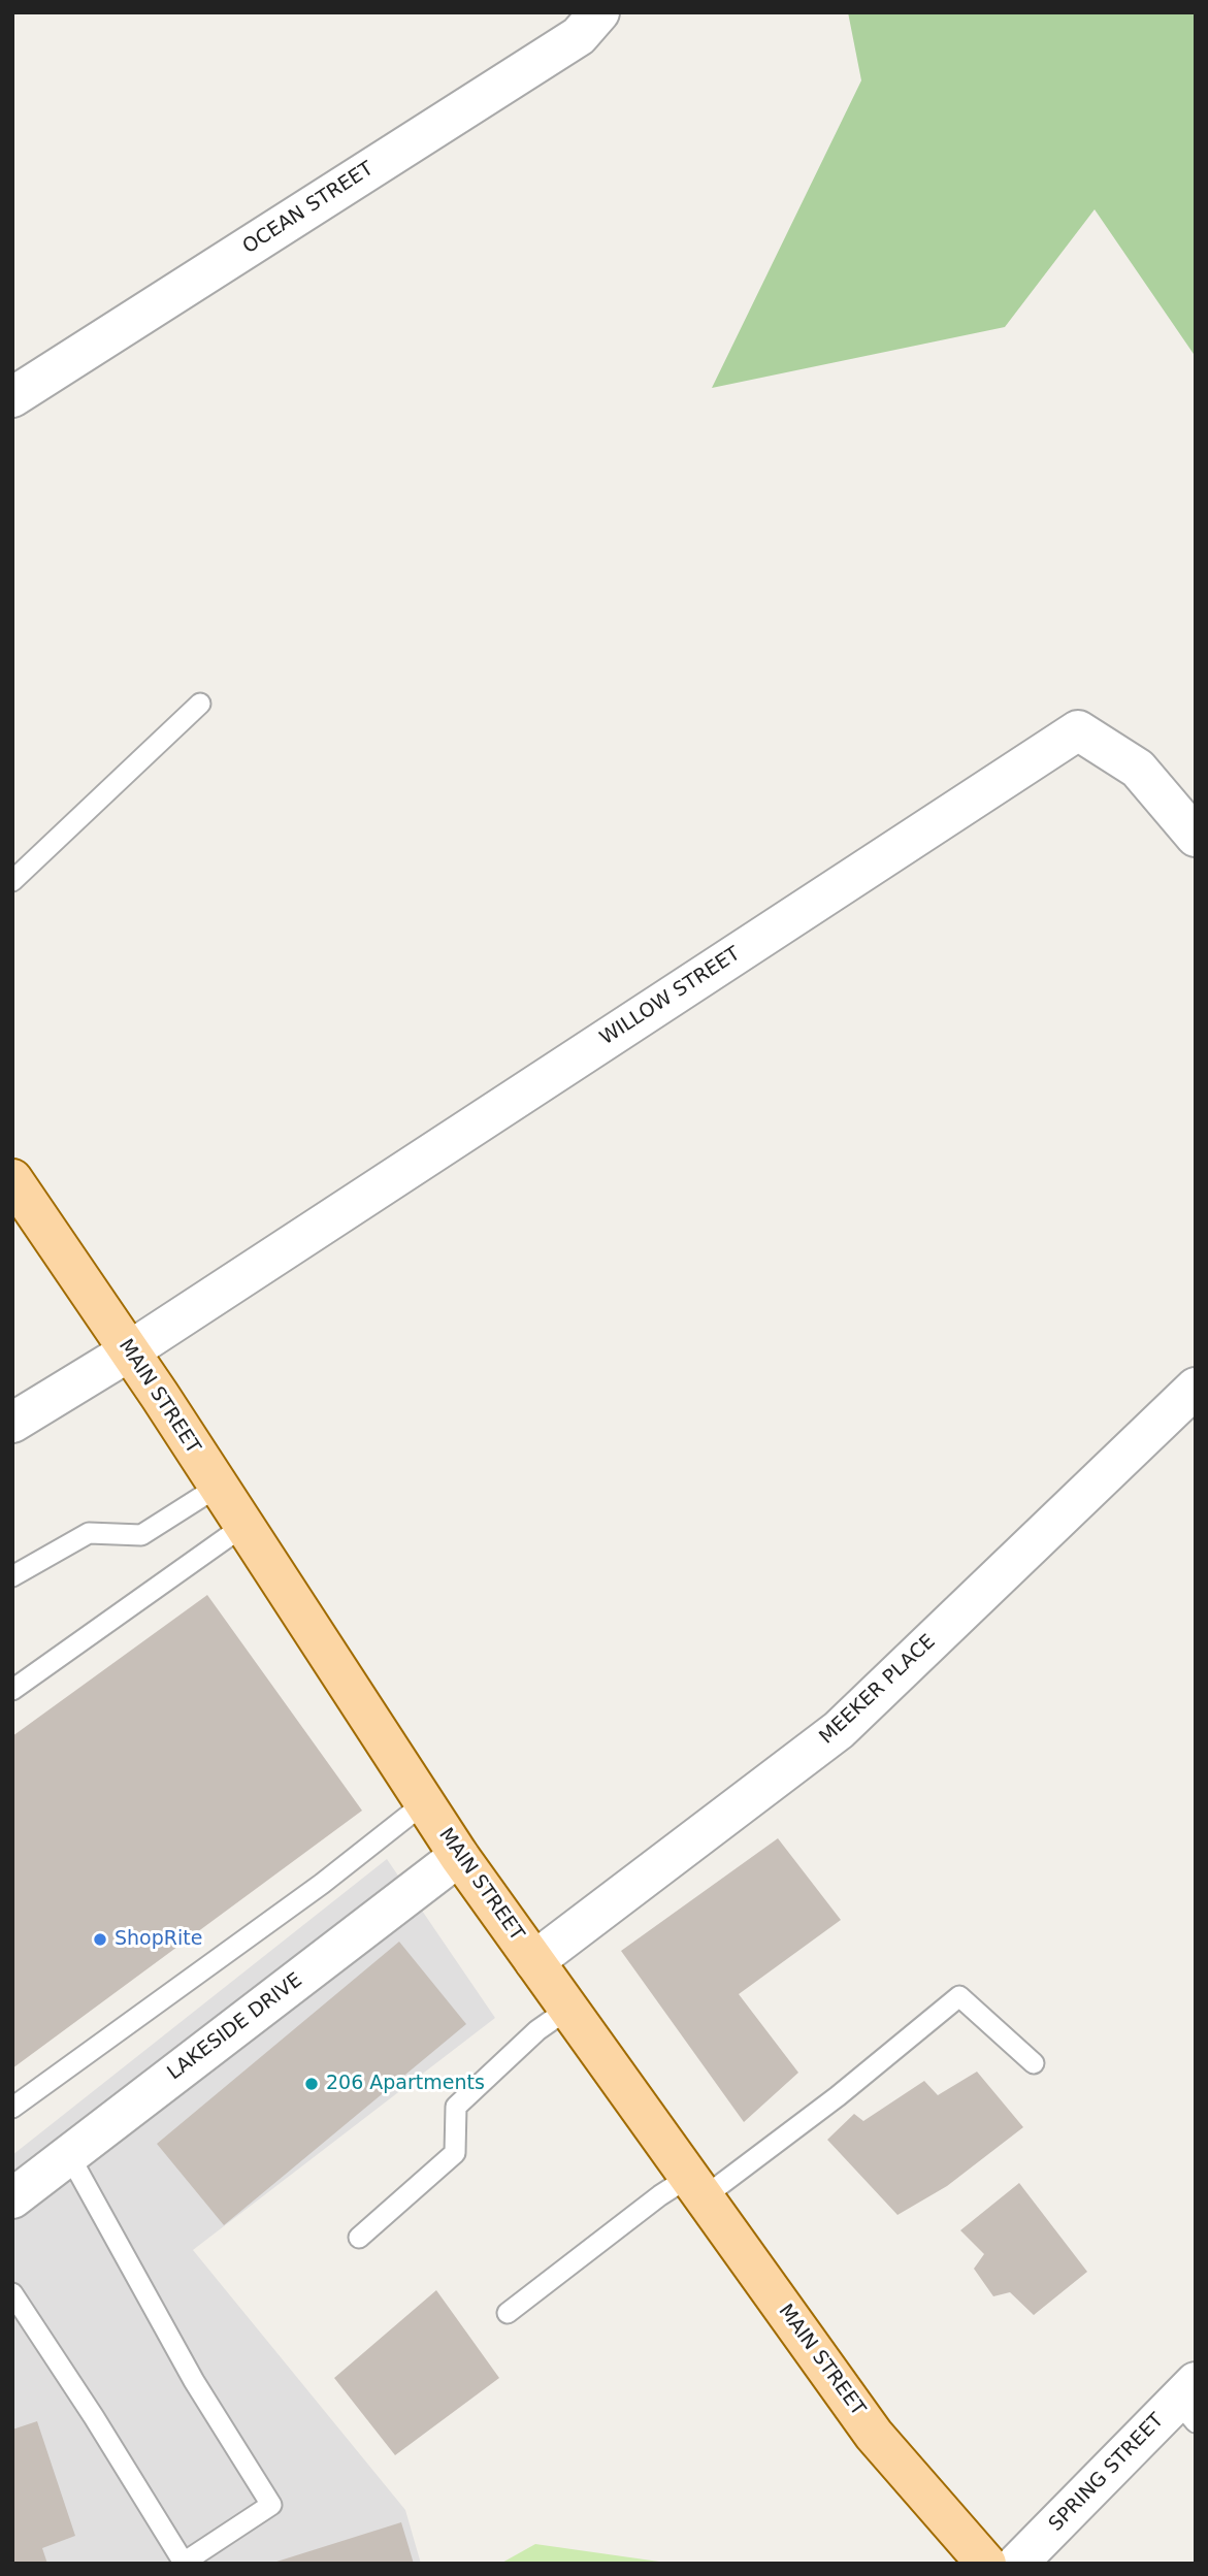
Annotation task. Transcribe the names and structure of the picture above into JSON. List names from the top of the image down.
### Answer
{
  "streets": {
    "main road": ["MAIN STREET"],
    "street": [
      "OCEAN STREET",
      "WILLOW STREET",
      "MEEKER PLACE",
      "LAKESIDE DRIVE",
      "SPRING STREET"
    ]
  },
  "crossings": [
    ["WILLOW STREET", "MAIN STREET"],
    ["MAIN STREET", "MEEKER PLACE"],
    ["MAIN STREET", "LAKESIDE DRIVE"]
  ],
  "places": ["ShopRite", "206 Apartments"]
}
